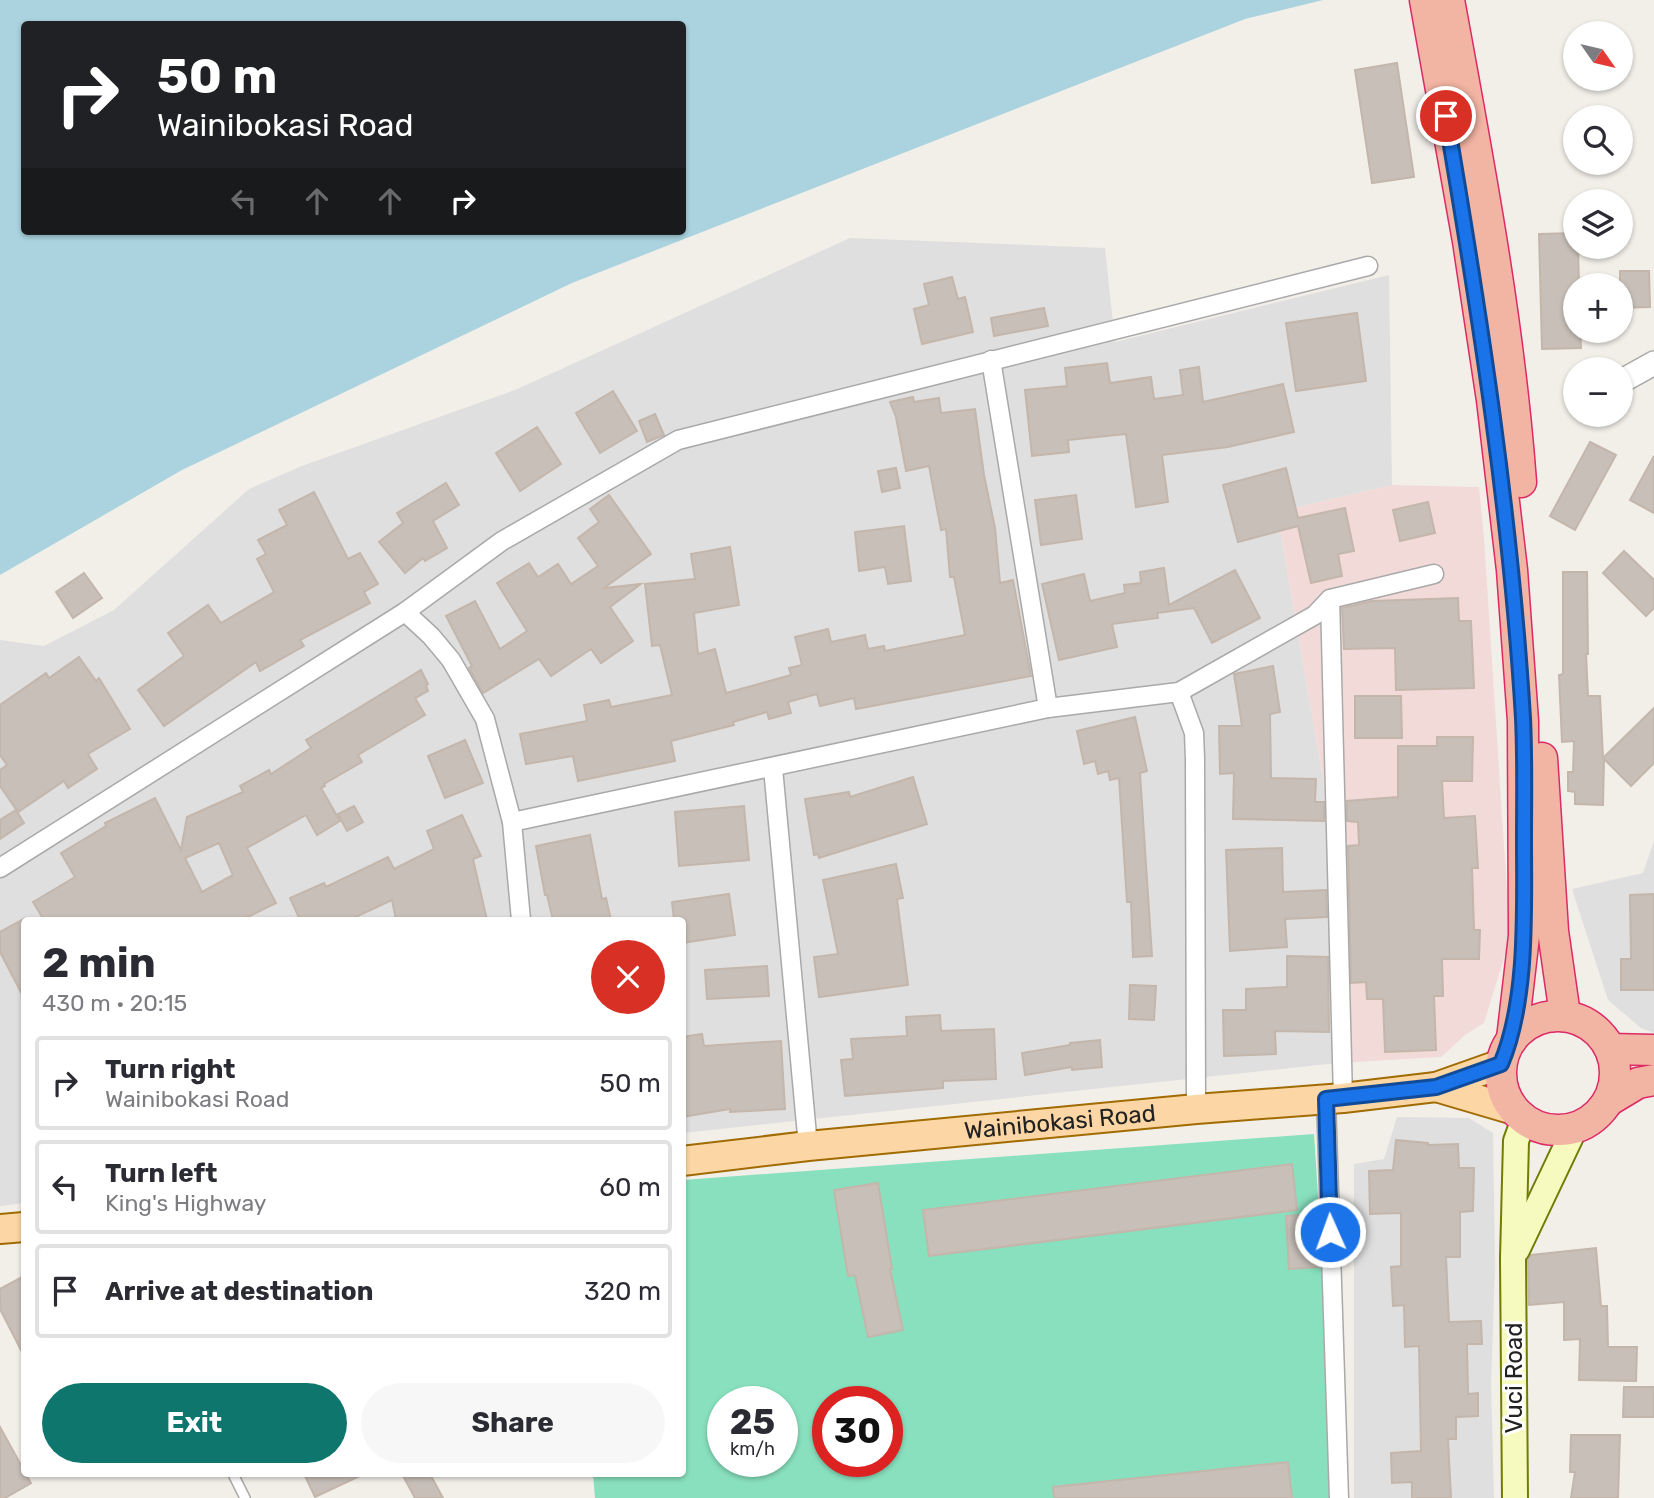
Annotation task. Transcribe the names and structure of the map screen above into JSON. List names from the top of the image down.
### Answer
{
  "streets": {
    "main road": ["Wainibokasi Road", "Vuci Road"]
  },
  "crossings": [
    ["Wainibokasi Road", "Vuci Road"]
  ],
  "north": "bottom right",
  "page": {
    "map_buttons": ["+", "−"],
    "turn": ["50 m", "Wainibokasi Road"],
    "heading": ["2 min", "430 m · 20:15"],
    "list": [
      {
        "name": "Turn right",
        "note": "Wainibokasi Road",
        "value": "50 m"
      },
      {
        "name": "Turn left",
        "note": "King's Highway",
        "value": "60 m"
      },
      {
        "name": "Arrive at destination",
        "value": "320 m"
      }
    ],
    "buttons": ["Exit", "Share"],
    "speed": "25 km/h",
    "limit": "30"
  }
}
